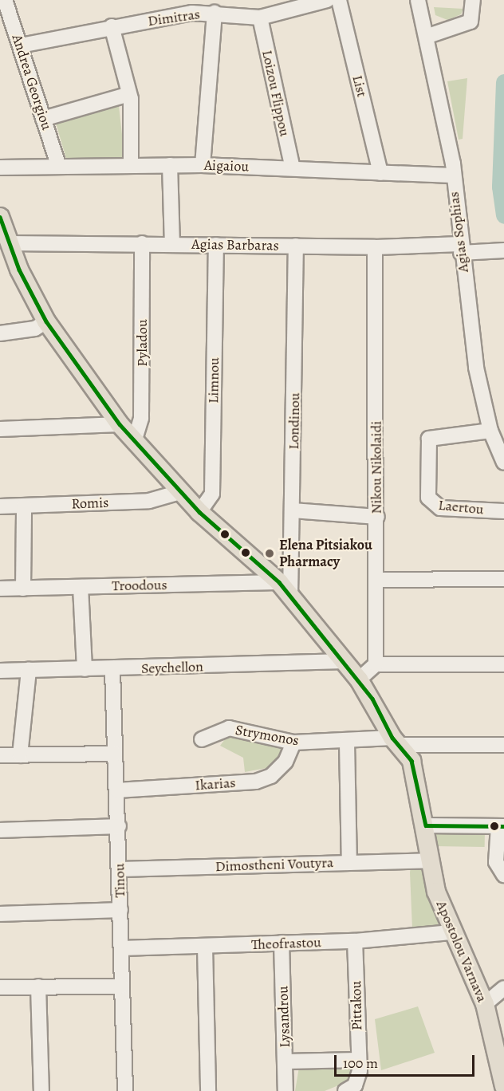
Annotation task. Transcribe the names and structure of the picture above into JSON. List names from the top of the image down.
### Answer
{
  "streets": {
    "main road": ["Apostolou Varnava"],
    "street": [
      "Dimitras",
      "Andrea Georgiou",
      "List",
      "Loizou Flippou",
      "Aigaiou",
      "Agias Sophias",
      "Agias Barbaras",
      "Pyladou",
      "Limnou",
      "Londinou",
      "Nikou Nikolaidi",
      "Romis",
      "Laertou",
      "Troodous",
      "Seychellon",
      "Strymonos",
      "Ikarias",
      "Dimostheni Voutyra",
      "Tinou",
      "Theofrastou",
      "Pittakou",
      "Lysandrou"
    ]
  },
  "crossings": [
    ["Dimitras", "Andrea Georgiou"],
    ["Dimitras", "Loizou Flippou"],
    ["Andrea Georgiou", "Aigaiou"],
    ["List", "Aigaiou"],
    ["Loizou Flippou", "Aigaiou"],
    ["Aigaiou", "Agias Sophias"],
    ["Agias Sophias", "Agias Barbaras"],
    ["Agias Sophias", "Laertou"],
    ["Agias Barbaras", "Pyladou"],
    ["Agias Barbaras", "Limnou"],
    ["Agias Barbaras", "Londinou"],
    ["Agias Barbaras", "Nikou Nikolaidi"],
    ["Agias Barbaras", "Apostolou Varnava"],
    ["Pyladou", "Apostolou Varnava"],
    ["Limnou", "Apostolou Varnava"],
    ["Londinou", "Troodous"],
    ["Londinou", "Apostolou Varnava"],
    ["Romis", "Apostolou Varnava"],
    ["Troodous", "Apostolou Varnava"],
    ["Seychellon", "Tinou"],
    ["Seychellon", "Apostolou Varnava"],
    ["Strymonos", "Ikarias"],
    ["Strymonos", "Apostolou Varnava"],
    ["Ikarias", "Tinou"],
    ["Dimostheni Voutyra", "Tinou"],
    ["Dimostheni Voutyra", "Apostolou Varnava"],
    ["Tinou", "Theofrastou"],
    ["Theofrastou", "Apostolou Varnava"],
    ["Theofrastou", "Pittakou"],
    ["Theofrastou", "Lysandrou"]
  ],
  "places": ["Elena Pitsiakou Pharmacy"],
  "scale_bar": "100 m"
}
